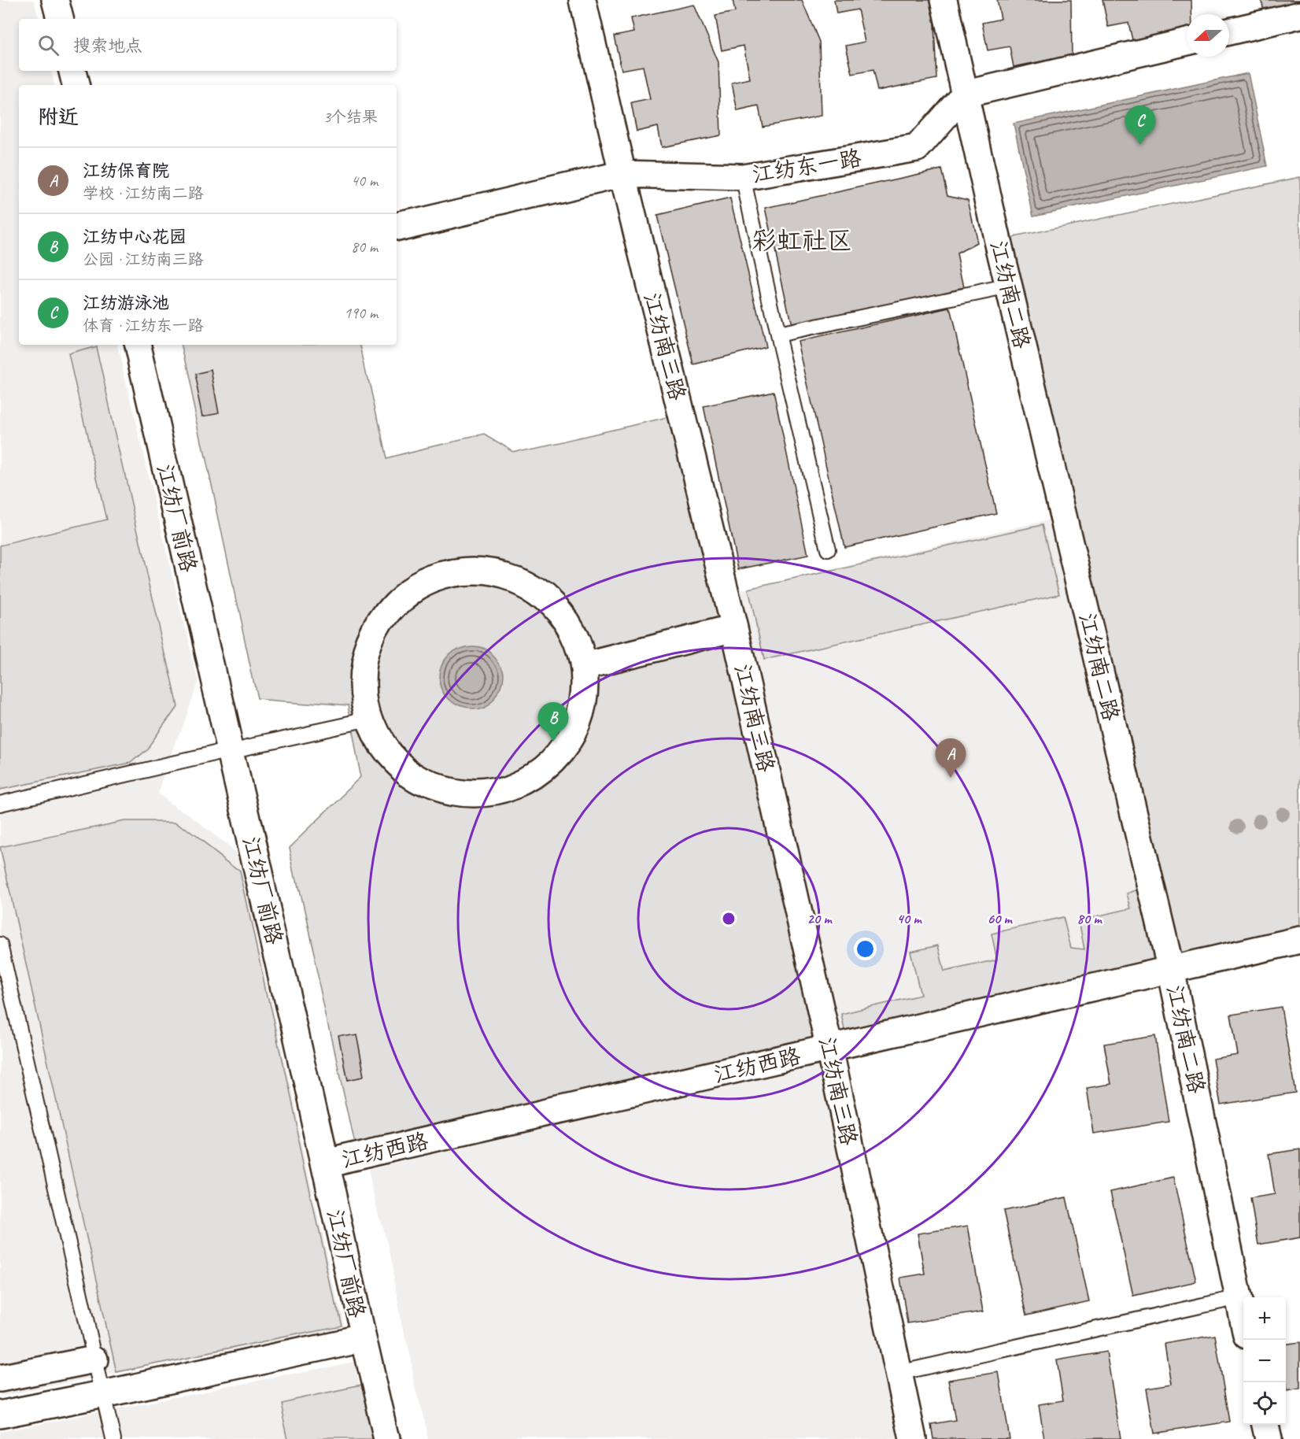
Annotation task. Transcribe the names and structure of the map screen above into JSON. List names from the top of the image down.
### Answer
{
  "streets": {
    "street": [
      "江纺东一路",
      "江纺南二路",
      "江纺南三路",
      "江纺厂前路",
      "江纺西路"
    ]
  },
  "crossings": [
    ["江纺东一路", "江纺南二路"],
    ["江纺东一路", "江纺南三路"],
    ["江纺南二路", "江纺西路"],
    ["江纺南三路", "江纺西路"],
    ["江纺厂前路", "江纺西路"]
  ],
  "districts": ["彩虹社区"],
  "north": "left",
  "page": {
    "search": "搜索地点",
    "heading": ["附近", "3个结果"],
    "pins": ["C", "B", "A"],
    "list": [
      {
        "mark": "A",
        "name": "江纺保育院",
        "note": "学校 · 江纺南二路",
        "value": "40 m"
      },
      {
        "mark": "B",
        "name": "江纺中心花园",
        "note": "公园 · 江纺南三路",
        "value": "80 m"
      },
      {
        "mark": "C",
        "name": "江纺游泳池",
        "note": "体育 · 江纺东一路",
        "value": "190 m"
      }
    ],
    "map_buttons": ["+", "−"]
  },
  "rings": [
    "20 m",
    "40 m",
    "60 m",
    "80 m"
  ]
}
